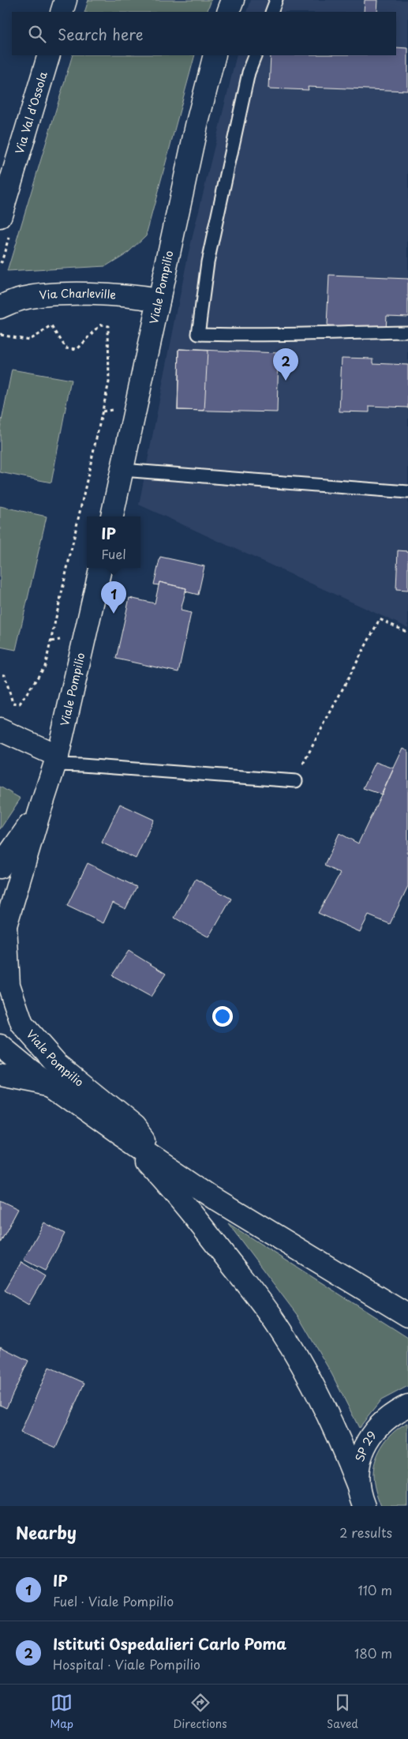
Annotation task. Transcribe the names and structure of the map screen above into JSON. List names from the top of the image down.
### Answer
{
  "streets": {
    "street": [
      "Via Val d'Ossola",
      "Viale Pompilio",
      "Via Charleville",
      "SP 29"
    ]
  },
  "crossings": [
    ["Viale Pompilio", "Via Charleville"]
  ],
  "page": {
    "search": "Search here",
    "pins": ["2", "1"],
    "popup": ["IP", "Fuel"],
    "heading": ["Nearby", "2 results"],
    "list": [
      {
        "mark": "1",
        "name": "IP",
        "note": "Fuel · Viale Pompilio",
        "value": "110 m"
      },
      {
        "mark": "2",
        "name": "Istituti Ospedalieri Carlo Poma",
        "note": "Hospital · Viale Pompilio",
        "value": "180 m"
      }
    ],
    "nav": ["Map", "Directions", "Saved"]
  }
}
